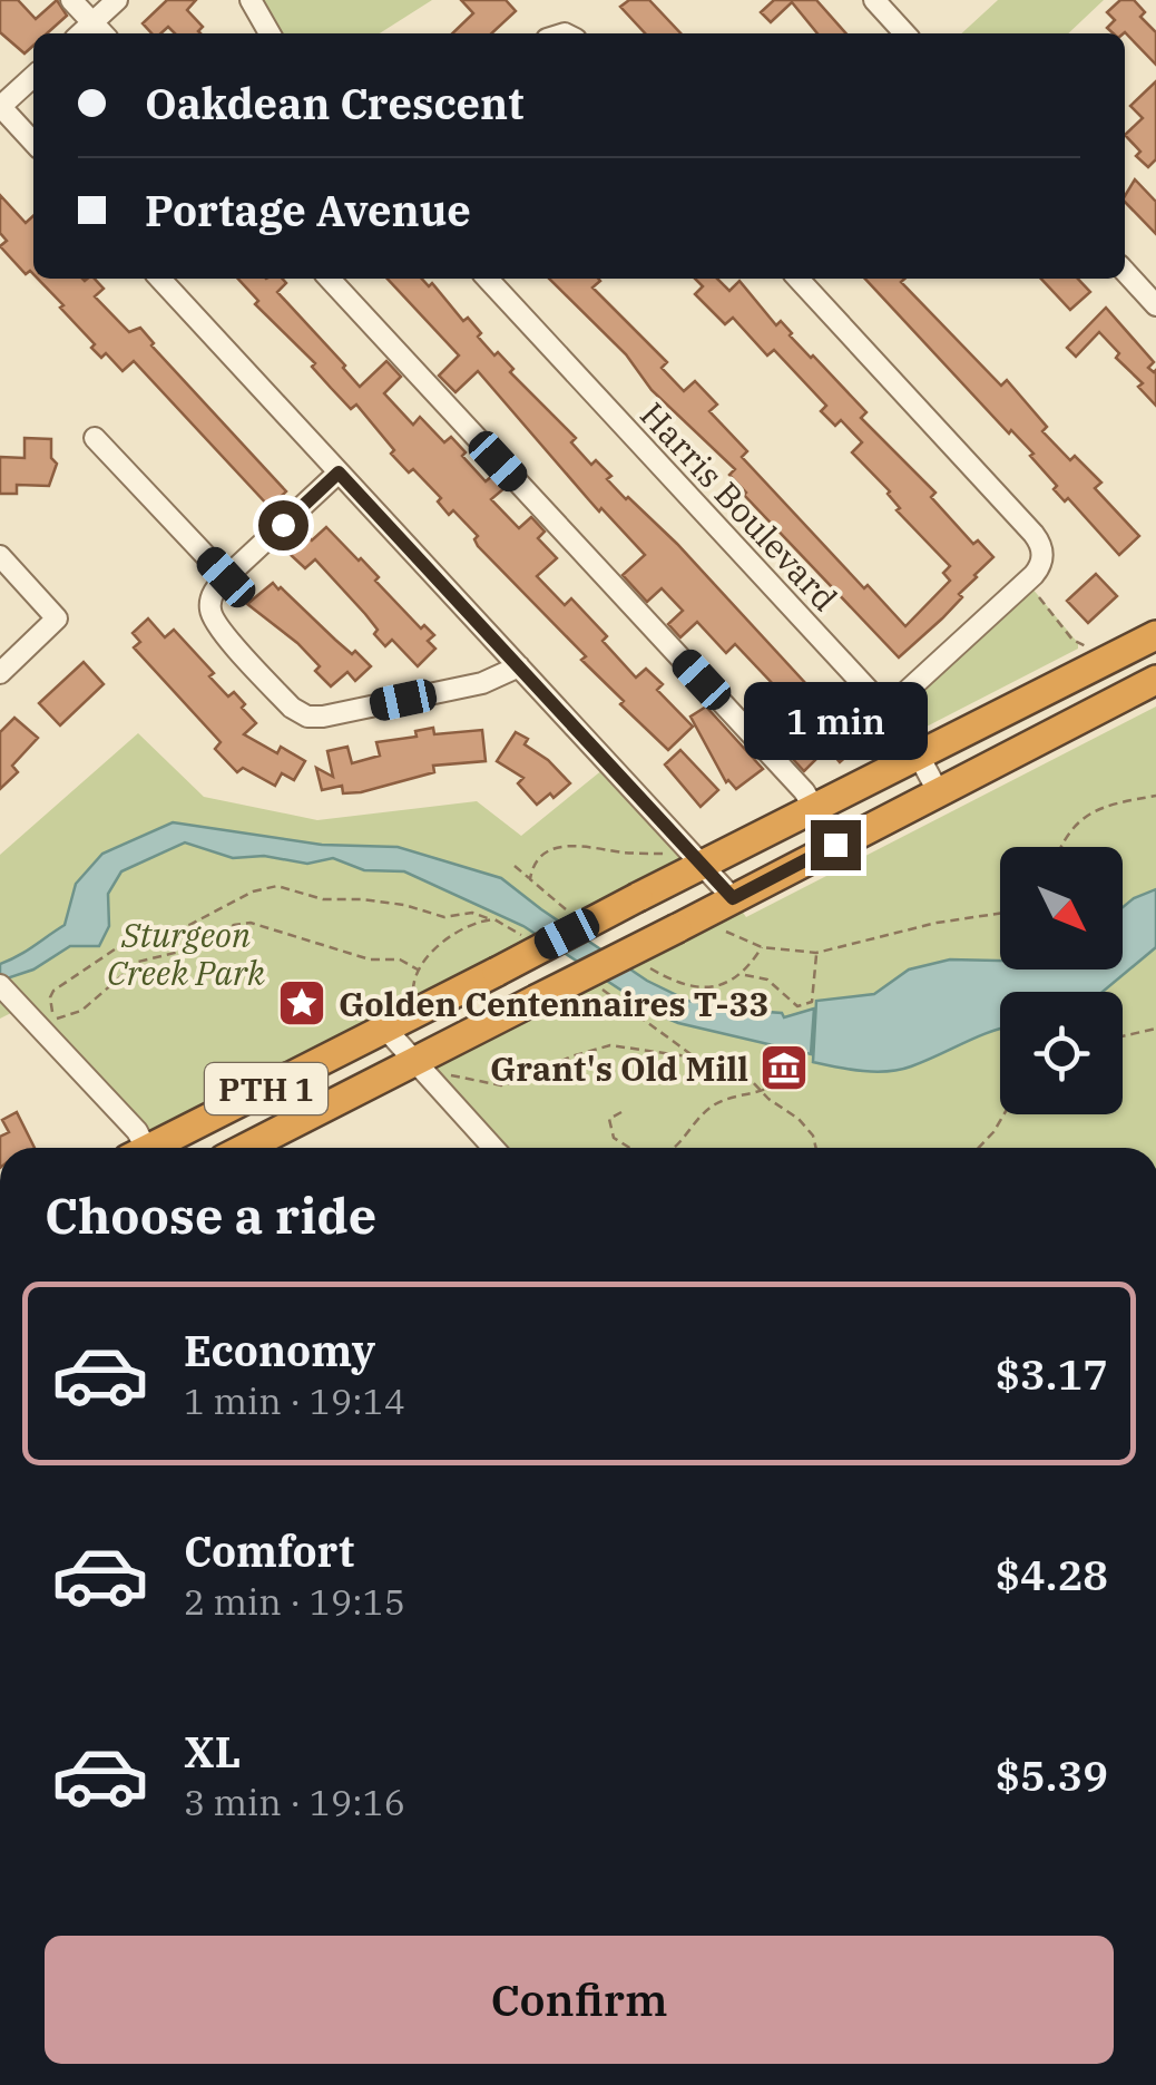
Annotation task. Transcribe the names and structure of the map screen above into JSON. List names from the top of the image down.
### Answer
{
  "streets": {
    "highway": ["PTH 1"],
    "street": ["Harris Boulevard"]
  },
  "crossings": [
    ["Harris Boulevard", "PTH 1"]
  ],
  "parks": ["Sturgeon Creek Park"],
  "places": {
    "place": ["Golden Centennaires T-33"],
    "museum": ["Grant's Old Mill"]
  },
  "north": "bottom right",
  "page": {
    "banner": ["Oakdean Crescent", "Portage Avenue"],
    "bubble": "1 min",
    "heading": "Choose a ride",
    "list": [
      {
        "name": "Economy",
        "note": "1 min · 19:14",
        "value": "$3.17"
      },
      {
        "name": "Comfort",
        "note": "2 min · 19:15",
        "value": "$4.28"
      },
      {
        "name": "XL",
        "note": "3 min · 19:16",
        "value": "$5.39"
      }
    ],
    "buttons": "Confirm"
  }
}
